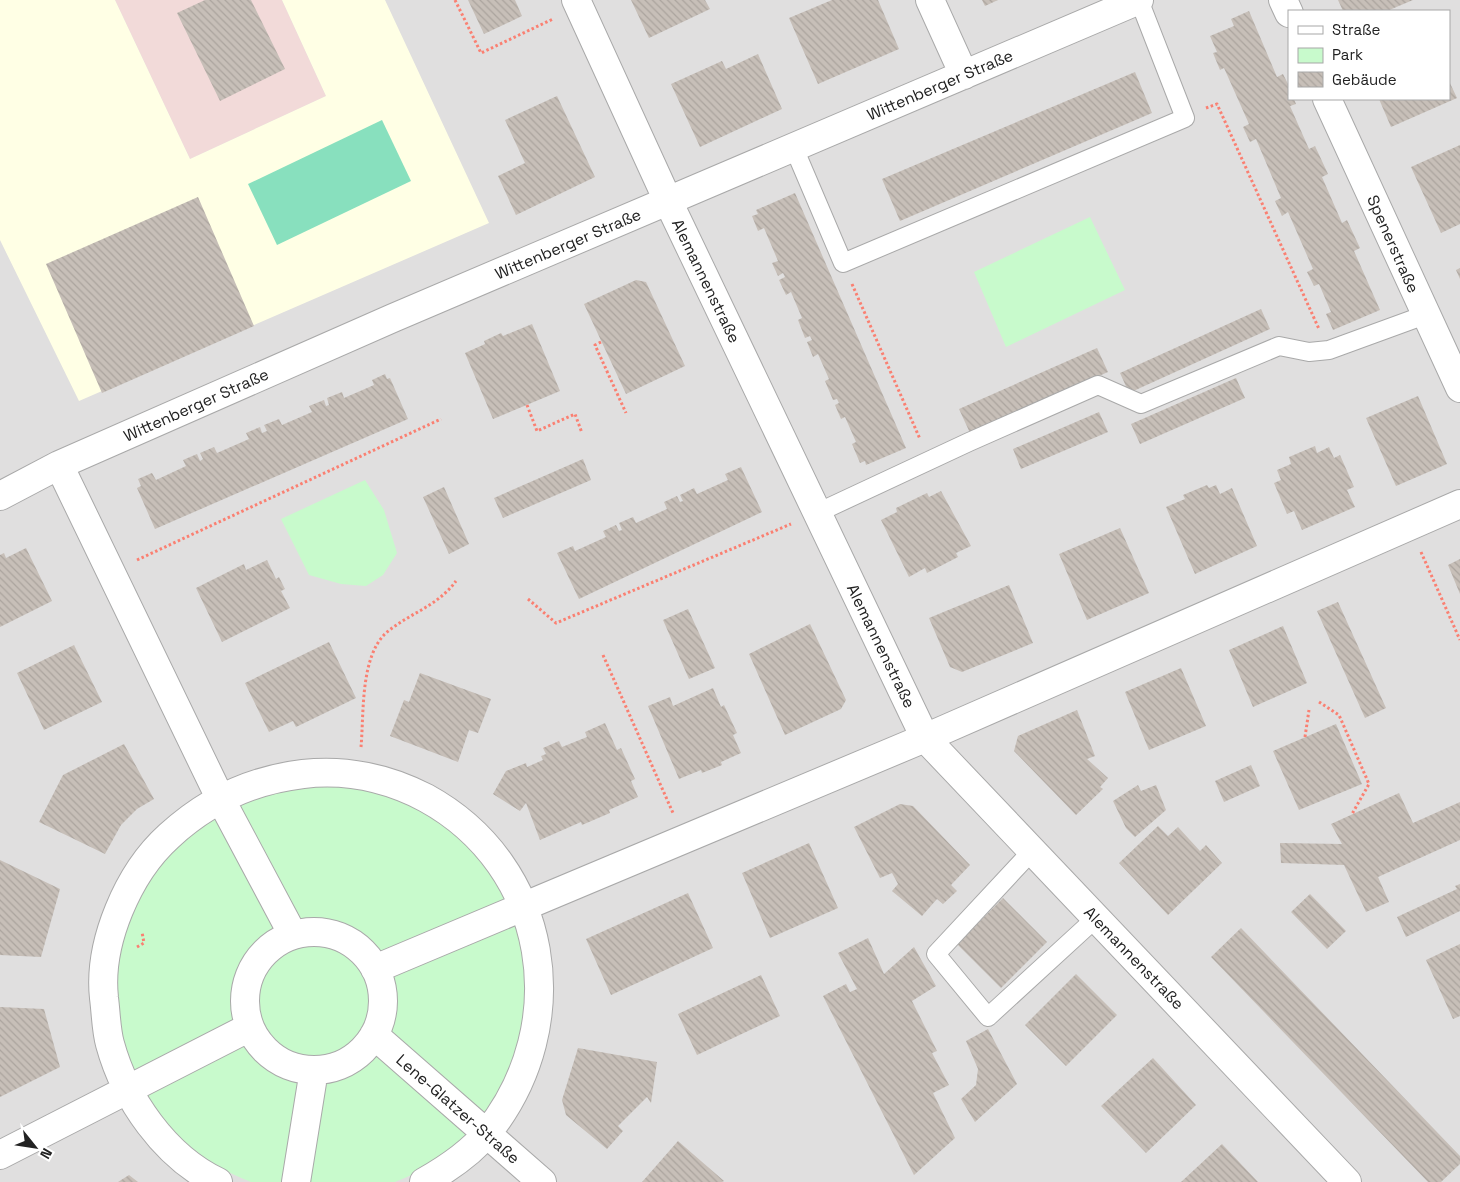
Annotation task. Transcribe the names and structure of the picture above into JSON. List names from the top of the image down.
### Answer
{
  "streets": {
    "street": [
      "Wittenberger Straße",
      "Spenerstraße",
      "Alemannenstraße",
      "Lene-Glatzer-Straße"
    ]
  },
  "crossings": [
    ["Wittenberger Straße", "Alemannenstraße"]
  ],
  "legend": ["Straße", "Park", "Gebäude"],
  "north": "bottom right"
}
